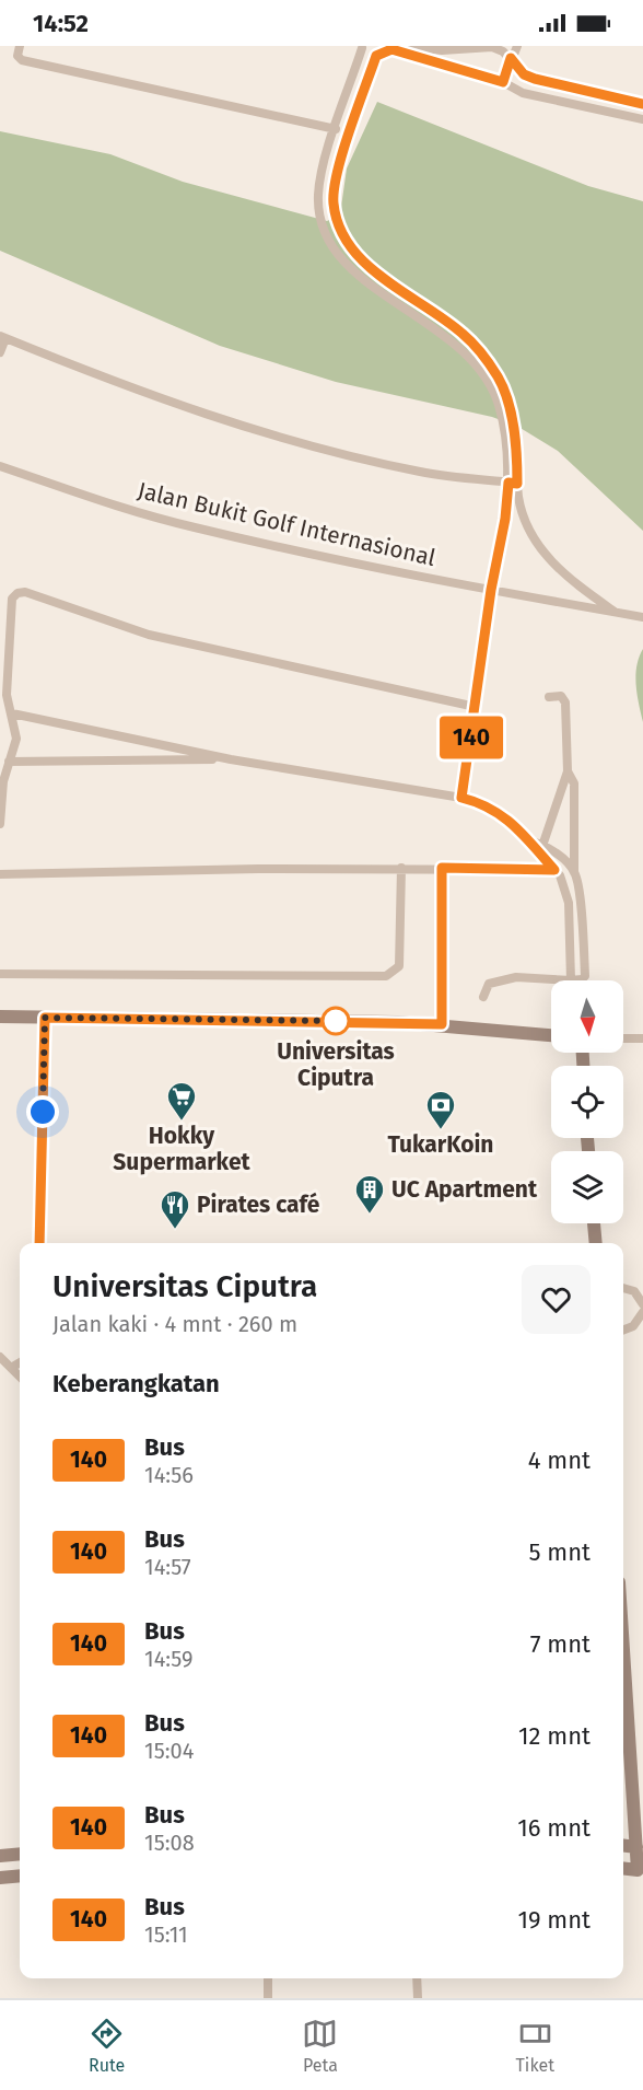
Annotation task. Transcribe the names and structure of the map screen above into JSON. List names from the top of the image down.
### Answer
{
  "streets": {
    "street": ["Jalan Bukit Golf Internasional"]
  },
  "places": {
    "other": ["Universitas Ciputra"],
    "supermarket": ["Hokky Supermarket"],
    "bank": ["TukarKoin"],
    "building": ["UC Apartment"],
    "restaurant": ["Pirates café"]
  },
  "lines": ["bus line 140"],
  "north": "bottom",
  "page": {
    "status": "14:52",
    "on_map": "140",
    "heading": [
      ["Universitas Ciputra", "Jalan kaki · 4 mnt · 260 m"],
      "Keberangkatan"
    ],
    "list": [
      {
        "mark": "140",
        "name": "Bus",
        "note": "14:56",
        "value": "4 mnt"
      },
      {
        "mark": "140",
        "name": "Bus",
        "note": "14:57",
        "value": "5 mnt"
      },
      {
        "mark": "140",
        "name": "Bus",
        "note": "14:59",
        "value": "7 mnt"
      },
      {
        "mark": "140",
        "name": "Bus",
        "note": "15:04",
        "value": "12 mnt"
      },
      {
        "mark": "140",
        "name": "Bus",
        "note": "15:08",
        "value": "16 mnt"
      },
      {
        "mark": "140",
        "name": "Bus",
        "note": "15:11",
        "value": "19 mnt"
      }
    ],
    "tabs": ["Rute", "Peta", "Tiket"]
  }
}
